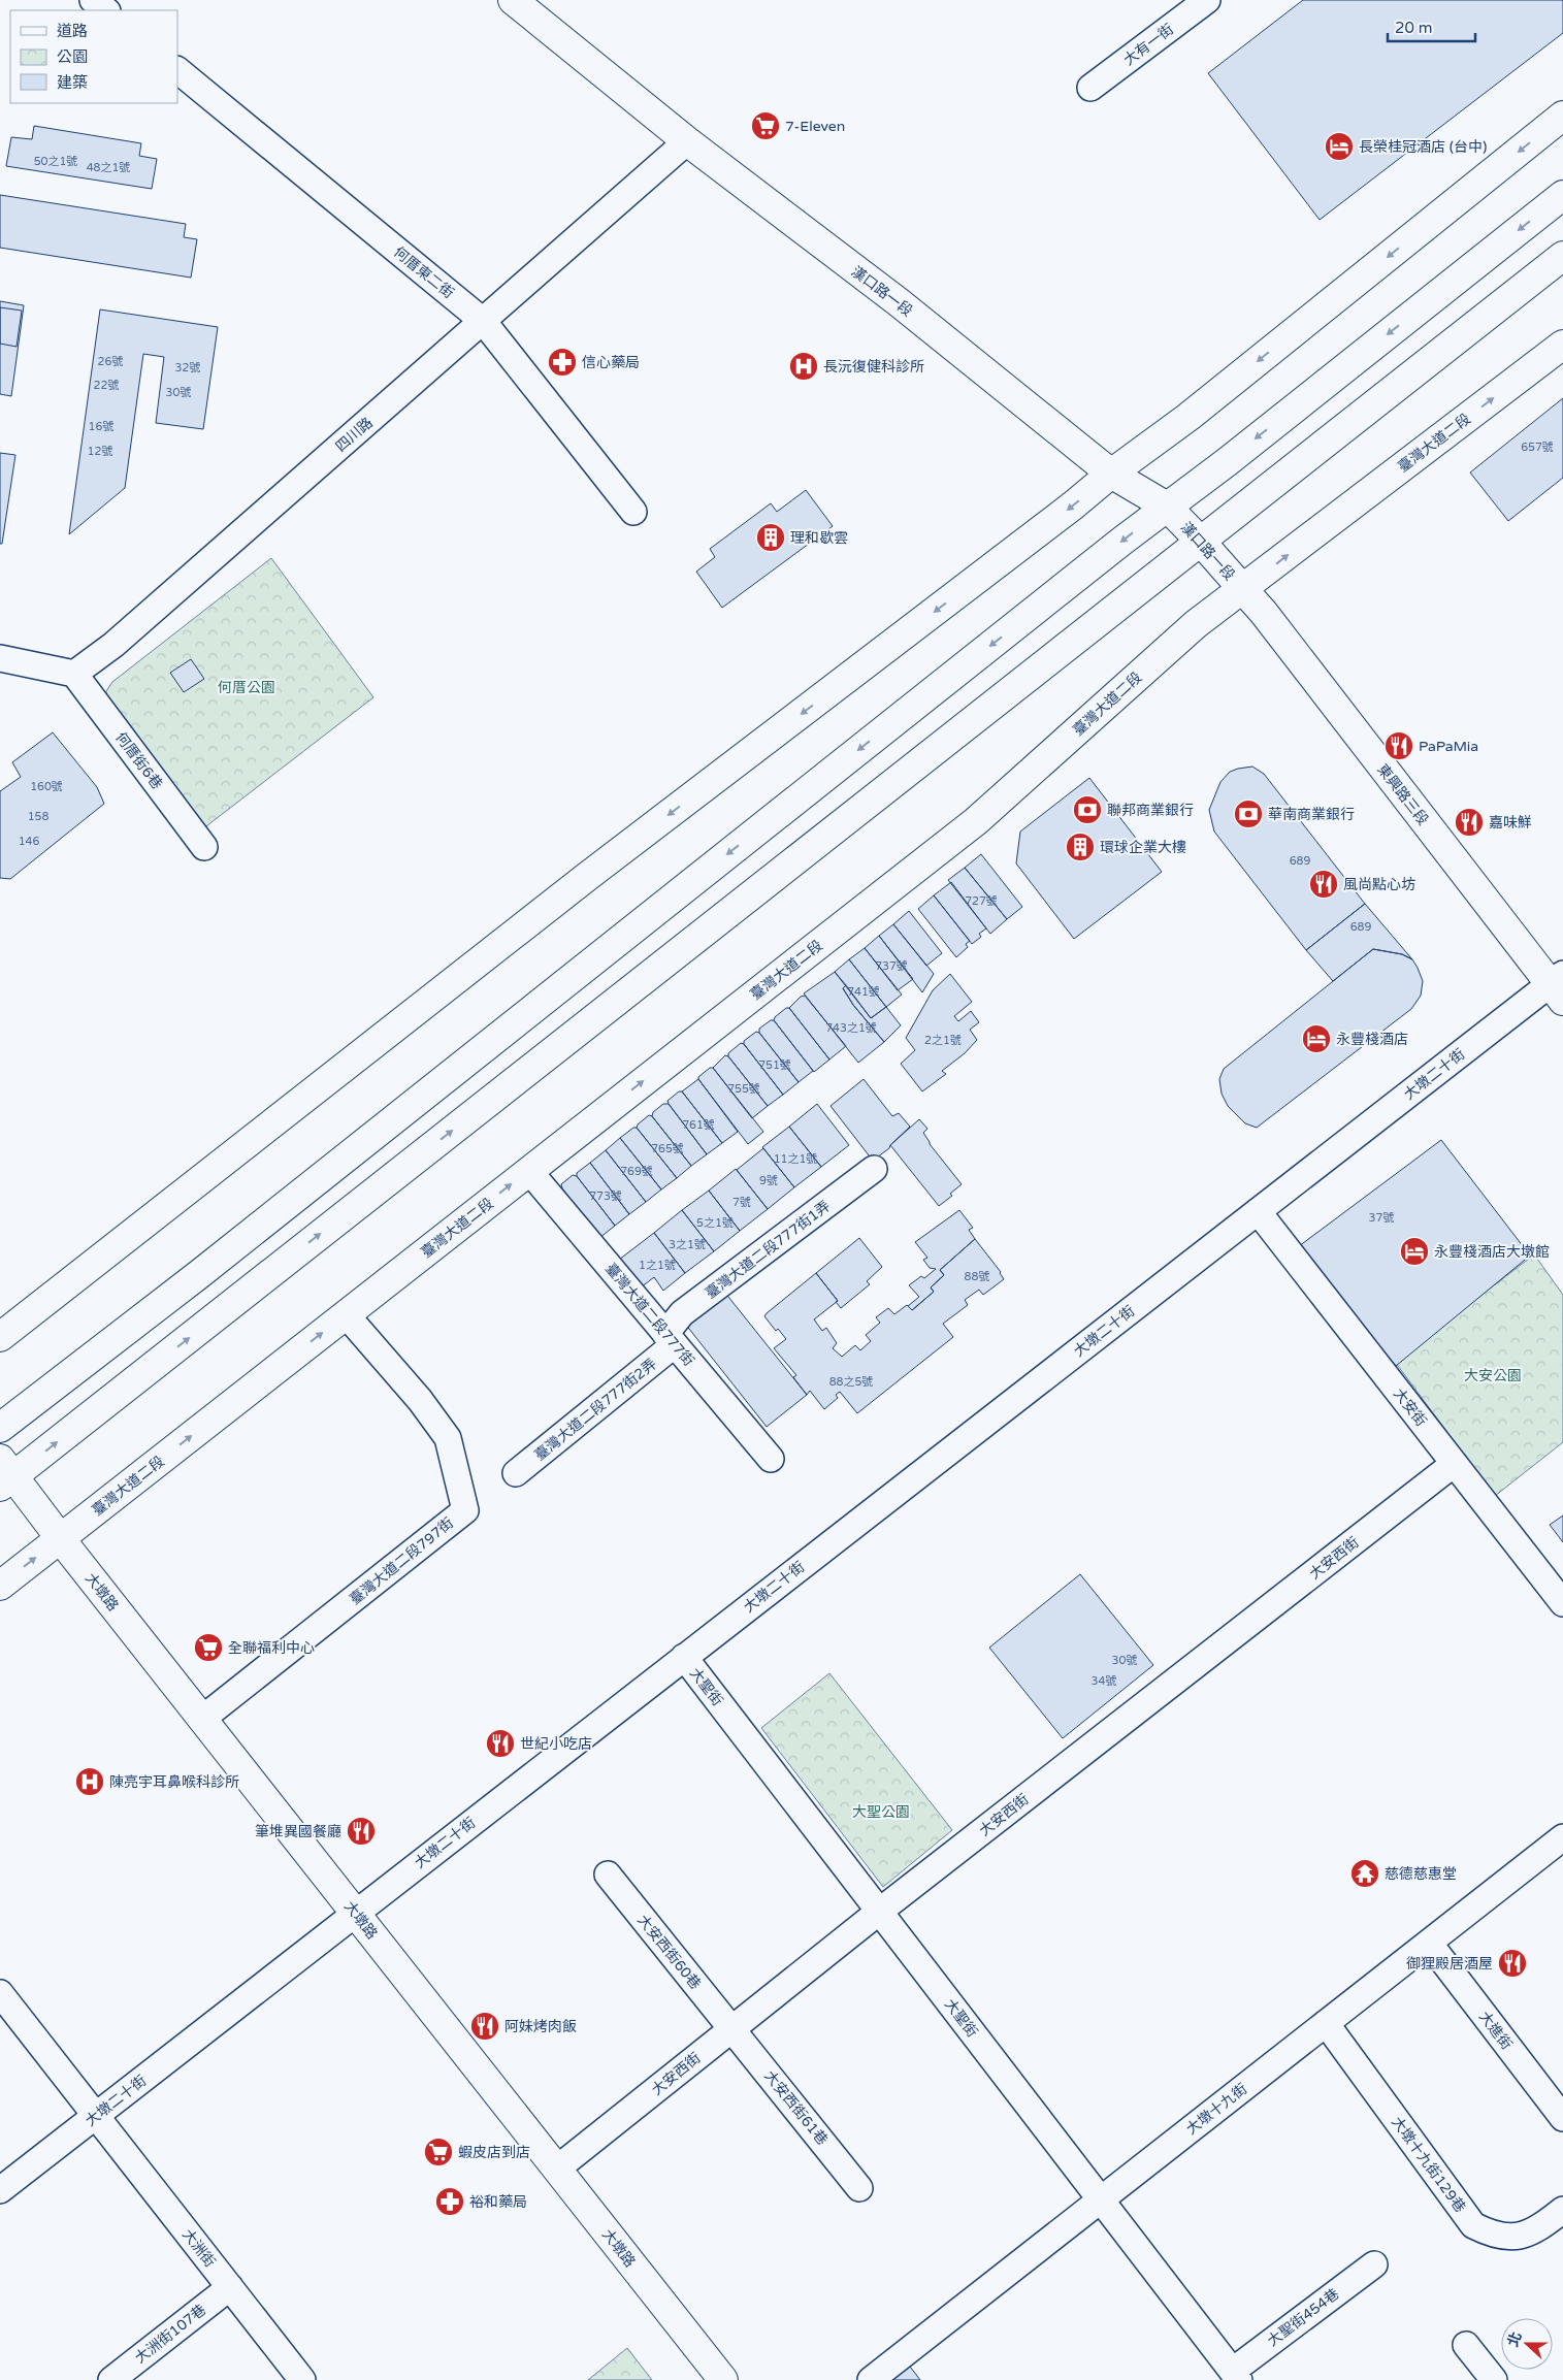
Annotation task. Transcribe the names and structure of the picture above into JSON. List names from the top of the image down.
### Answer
{
  "streets": {
    "main road": [
      "漢口路一段",
      "臺灣大道二段",
      "東興路三段",
      "大墩路"
    ],
    "street": [
      "大有一街",
      "何厝東二街",
      "四川路",
      "何厝街6巷",
      "大墩二十街",
      "臺灣大道二段777街1弄",
      "臺灣大道二段777街",
      "大安街",
      "臺灣大道二段777街2弄",
      "大安西街",
      "臺灣大道二段797街",
      "大聖街",
      "大安西街60巷",
      "大進街",
      "大安西街61巷",
      "大墩十九街",
      "大墩十九街129巷",
      "大洲街",
      "大聖街454巷",
      "大洲街107巷"
    ]
  },
  "crossings": [
    ["何厝東二街", "四川路"],
    ["漢口路一段", "四川路"],
    ["漢口路一段", "臺灣大道二段"],
    ["漢口路一段", "東興路三段"],
    ["四川路", "何厝街6巷"],
    ["臺灣大道二段", "東興路三段"],
    ["臺灣大道二段", "臺灣大道二段777街"],
    ["臺灣大道二段", "臺灣大道二段797街"],
    ["臺灣大道二段", "大墩路"],
    ["東興路三段", "大墩二十街"],
    ["大墩二十街", "大安街"],
    ["大墩二十街", "大墩路"],
    ["大墩二十街", "大聖街"],
    ["大墩二十街", "大洲街"],
    ["臺灣大道二段777街1弄", "臺灣大道二段777街"],
    ["臺灣大道二段777街1弄", "臺灣大道二段777街2弄"],
    ["臺灣大道二段777街", "臺灣大道二段777街2弄"],
    ["大安街", "大安西街"],
    ["大安西街", "大墩路"],
    ["大安西街", "大聖街"],
    ["大安西街", "大安西街60巷"],
    ["大安西街", "大安西街61巷"],
    ["臺灣大道二段797街", "大墩路"],
    ["大聖街", "大墩十九街"],
    ["大聖街", "大聖街454巷"],
    ["大安西街60巷", "大安西街61巷"],
    ["大進街", "大墩十九街"],
    ["大墩十九街", "大墩十九街129巷"],
    ["大洲街", "大洲街107巷"]
  ],
  "parks": ["何厝公園", "大安公園", "大聖公園"],
  "places": {
    "supermarket": ["7-Eleven", "全聯福利中心", "蝦皮店到店"],
    "hotel": ["長榮桂冠酒店 (台中)", "永豐棧酒店", "永豐棧酒店大墩館"],
    "pharmacy": ["信心藥局", "裕和藥局"],
    "hospital": ["長沅復健科診所", "陳亮宇耳鼻喉科診所"],
    "building": ["理和歇雲", "環球企業大樓"],
    "restaurant": [
      "PaPaMia",
      "嘉味鮮",
      "風尚點心坊",
      "世紀小吃店",
      "筆堆異國餐廳",
      "御狸殿居酒屋",
      "阿妹烤肉飯"
    ],
    "bank": ["聯邦商業銀行", "華南商業銀行"],
    "temple": ["慈德慈惠堂"]
  },
  "house_numbers": [
    "50之1號",
    "48之1號",
    "26號",
    "32號",
    "22號",
    "30號",
    "16號",
    "657號",
    "12號",
    "160號",
    "158",
    "146",
    "689",
    "727號",
    "689",
    "737號",
    "741號",
    "743之1號",
    "2之1號",
    "751號",
    "755號",
    "761號",
    "765號",
    "11之1號",
    "769號",
    "9號",
    "773號",
    "7號",
    "37號",
    "5之1號",
    "3之1號",
    "1之1號",
    "88號",
    "88之5號",
    "30號",
    "34號"
  ],
  "legend": ["道路", "公園", "建築"],
  "scale_bar": "20 m",
  "north": "left"
}
